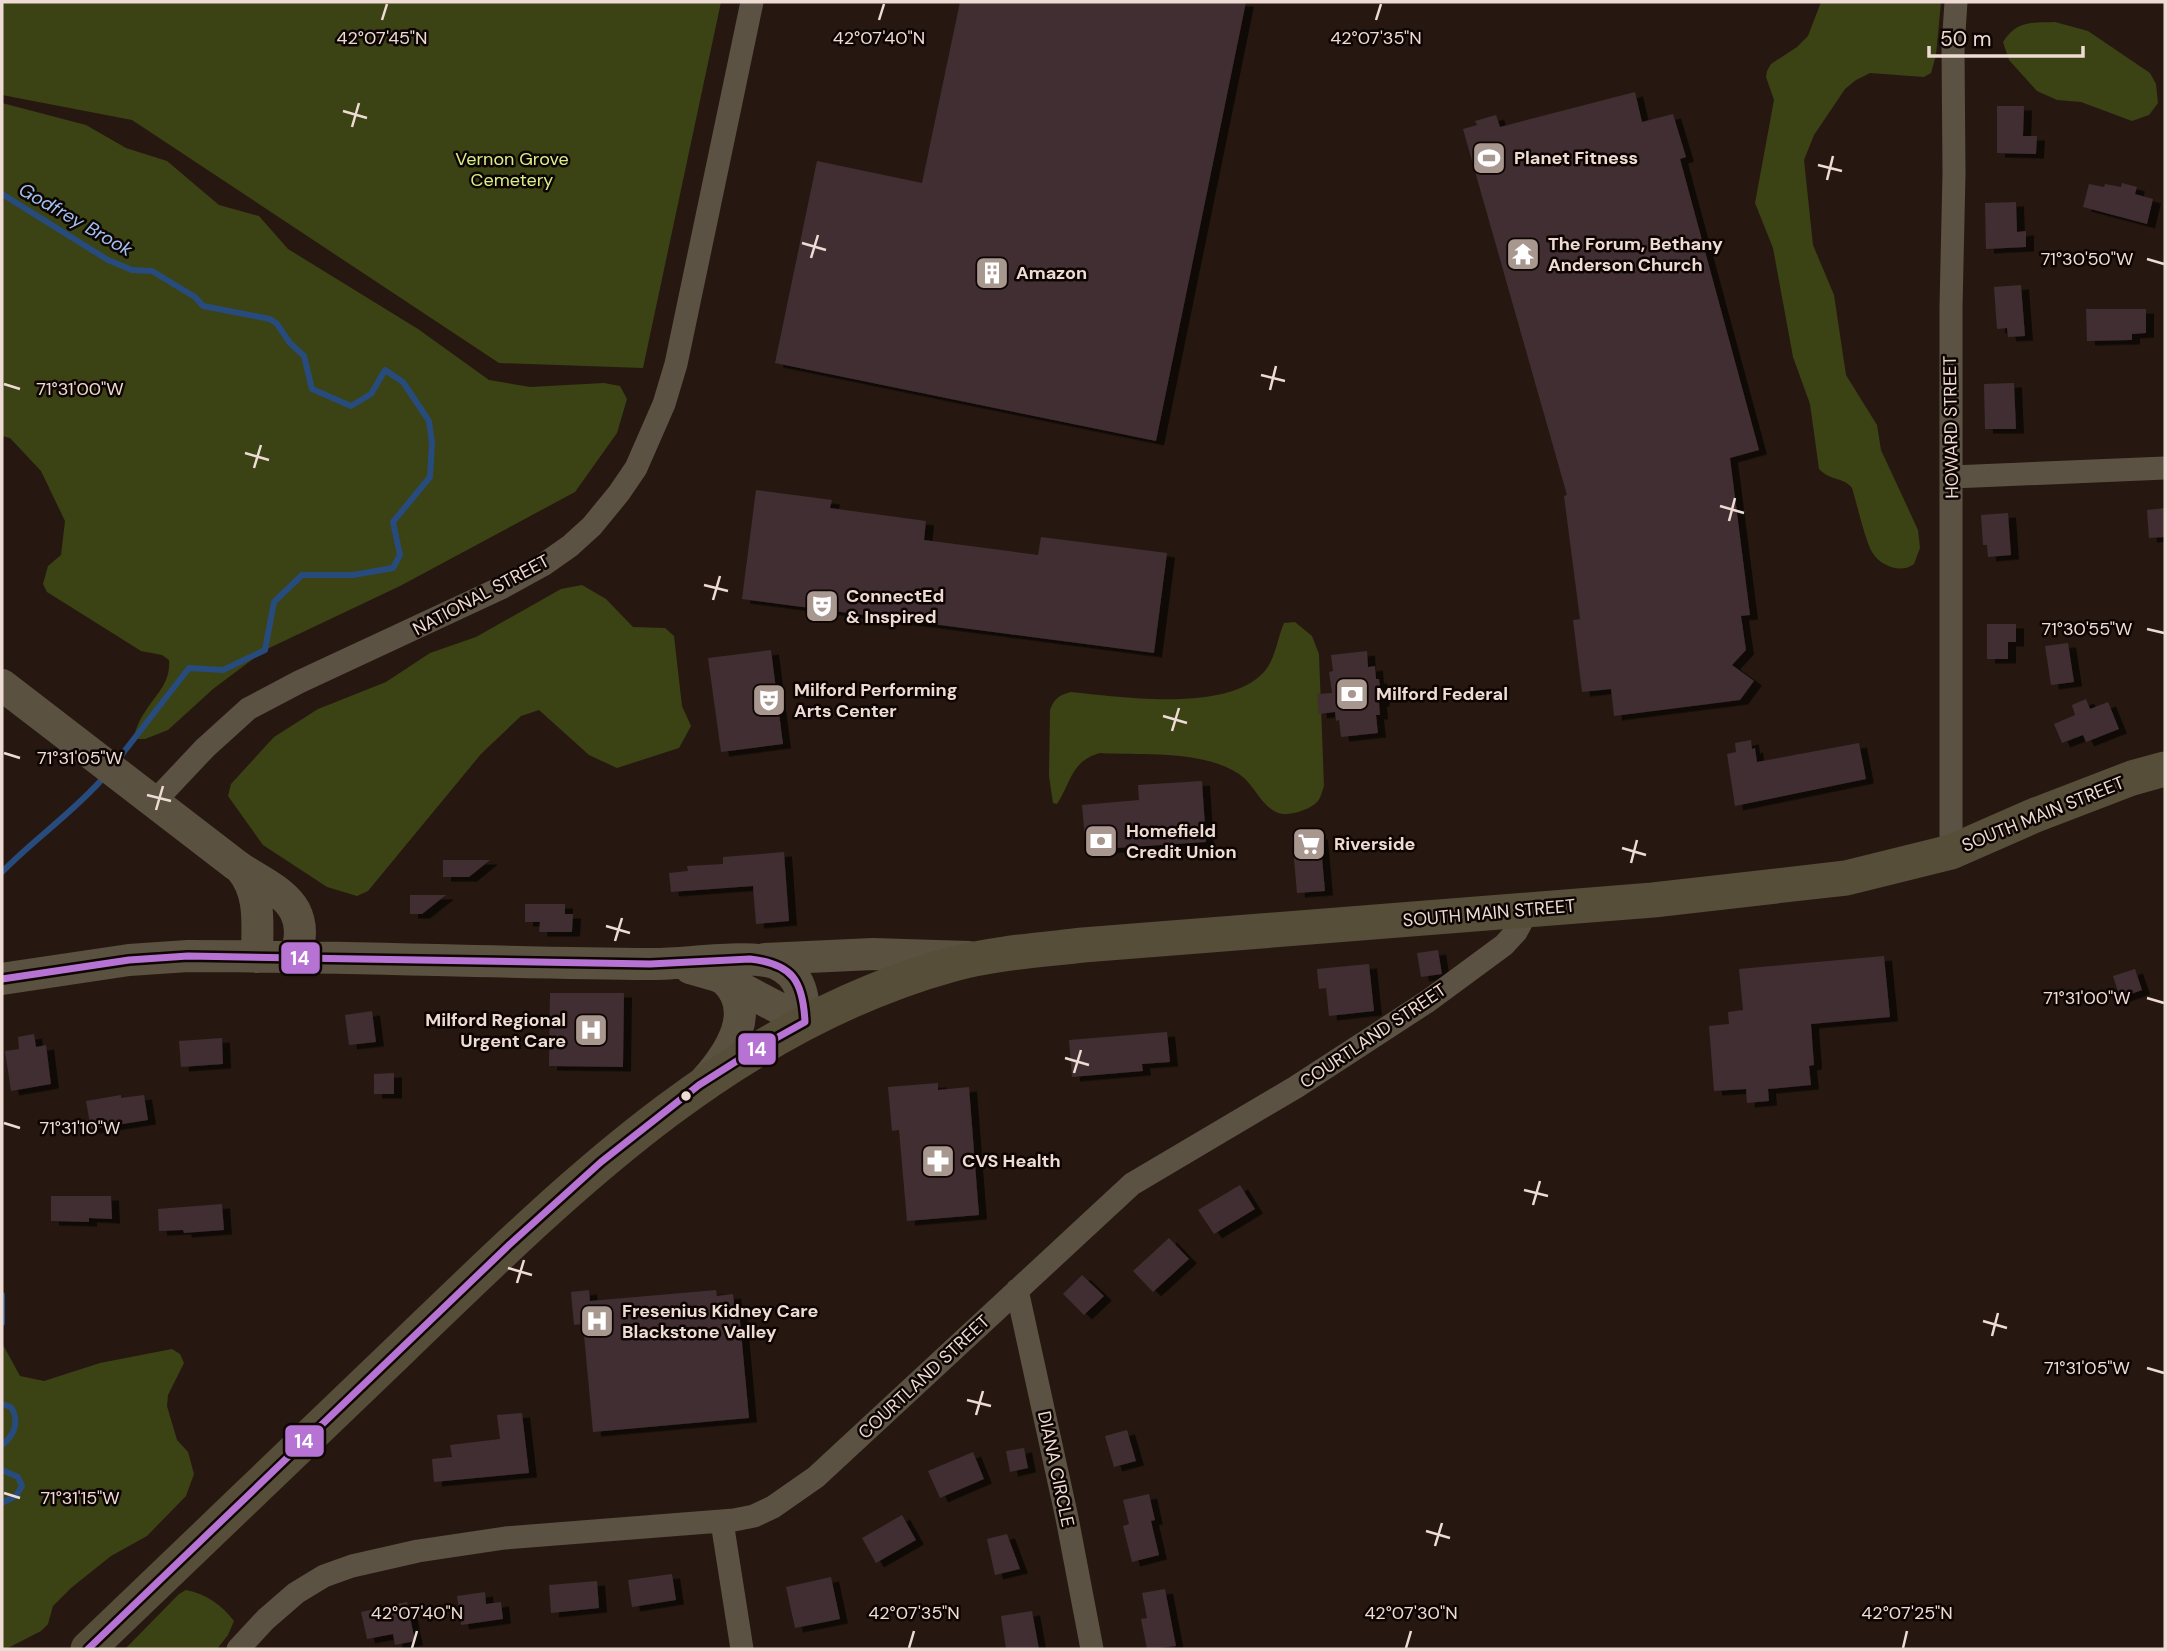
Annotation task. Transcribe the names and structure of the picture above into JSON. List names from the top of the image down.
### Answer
{
  "streets": {
    "main road": ["SOUTH MAIN STREET"],
    "street": [
      "HOWARD STREET",
      "NATIONAL STREET",
      "COURTLAND STREET",
      "DIANA CIRCLE"
    ]
  },
  "crossings": [
    ["HOWARD STREET", "SOUTH MAIN STREET"],
    ["SOUTH MAIN STREET", "COURTLAND STREET"],
    ["COURTLAND STREET", "DIANA CIRCLE"]
  ],
  "water": ["Godfrey Brook"],
  "parks": ["Vernon Grove Cemetery"],
  "places": {
    "sports": ["Planet Fitness"],
    "temple": ["The Forum, Bethany Anderson Church"],
    "building": ["Amazon"],
    "theatre": ["ConnectEd & Inspired", "Milford Performing Arts Center"],
    "bank": ["Milford Federal", "Homefield Credit Union"],
    "supermarket": ["Riverside"],
    "hospital": ["Milford Regional Urgent Care", "Fresenius Kidney Care Blackstone Valley"],
    "pharmacy": ["CVS Health"]
  },
  "lines": ["transit line 14"],
  "scale_bar": "50 m",
  "coordinates": [
    "42°07'45\"N",
    "42°07'40\"N",
    "42°07'35\"N",
    "71°30'50\"W",
    "71°31'00\"W",
    "71°30'55\"W",
    "71°31'05\"W",
    "71°31'10\"W",
    "71°31'15\"W",
    "42°07'30\"N",
    "42°07'25\"N"
  ]
}
